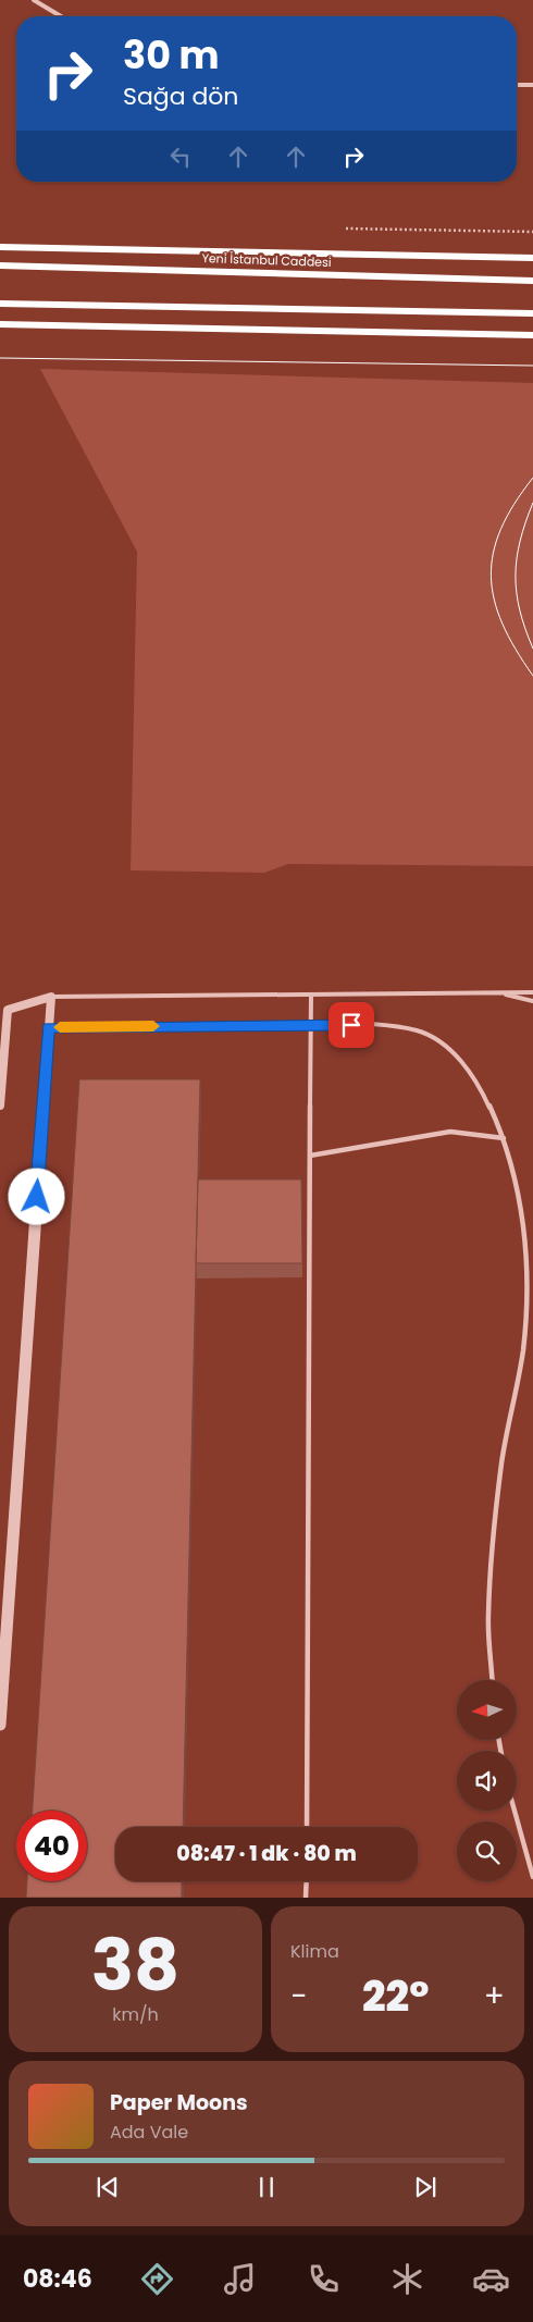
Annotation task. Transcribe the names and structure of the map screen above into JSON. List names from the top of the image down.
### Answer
{
  "streets": {
    "highway": ["Yeni İstanbul Caddesi"]
  },
  "north": "left",
  "page": {
    "turn": ["30 m", "Sağa dön"],
    "limit": "40",
    "trip": "08:47 · 1 dk · 80 m",
    "tile": [
      ["38", "km/h"],
      "Klima"
    ],
    "heat": ["−", "22°", "+"],
    "song": ["Paper Moons", "Ada Vale"],
    "tabs": "08:46"
  }
}
